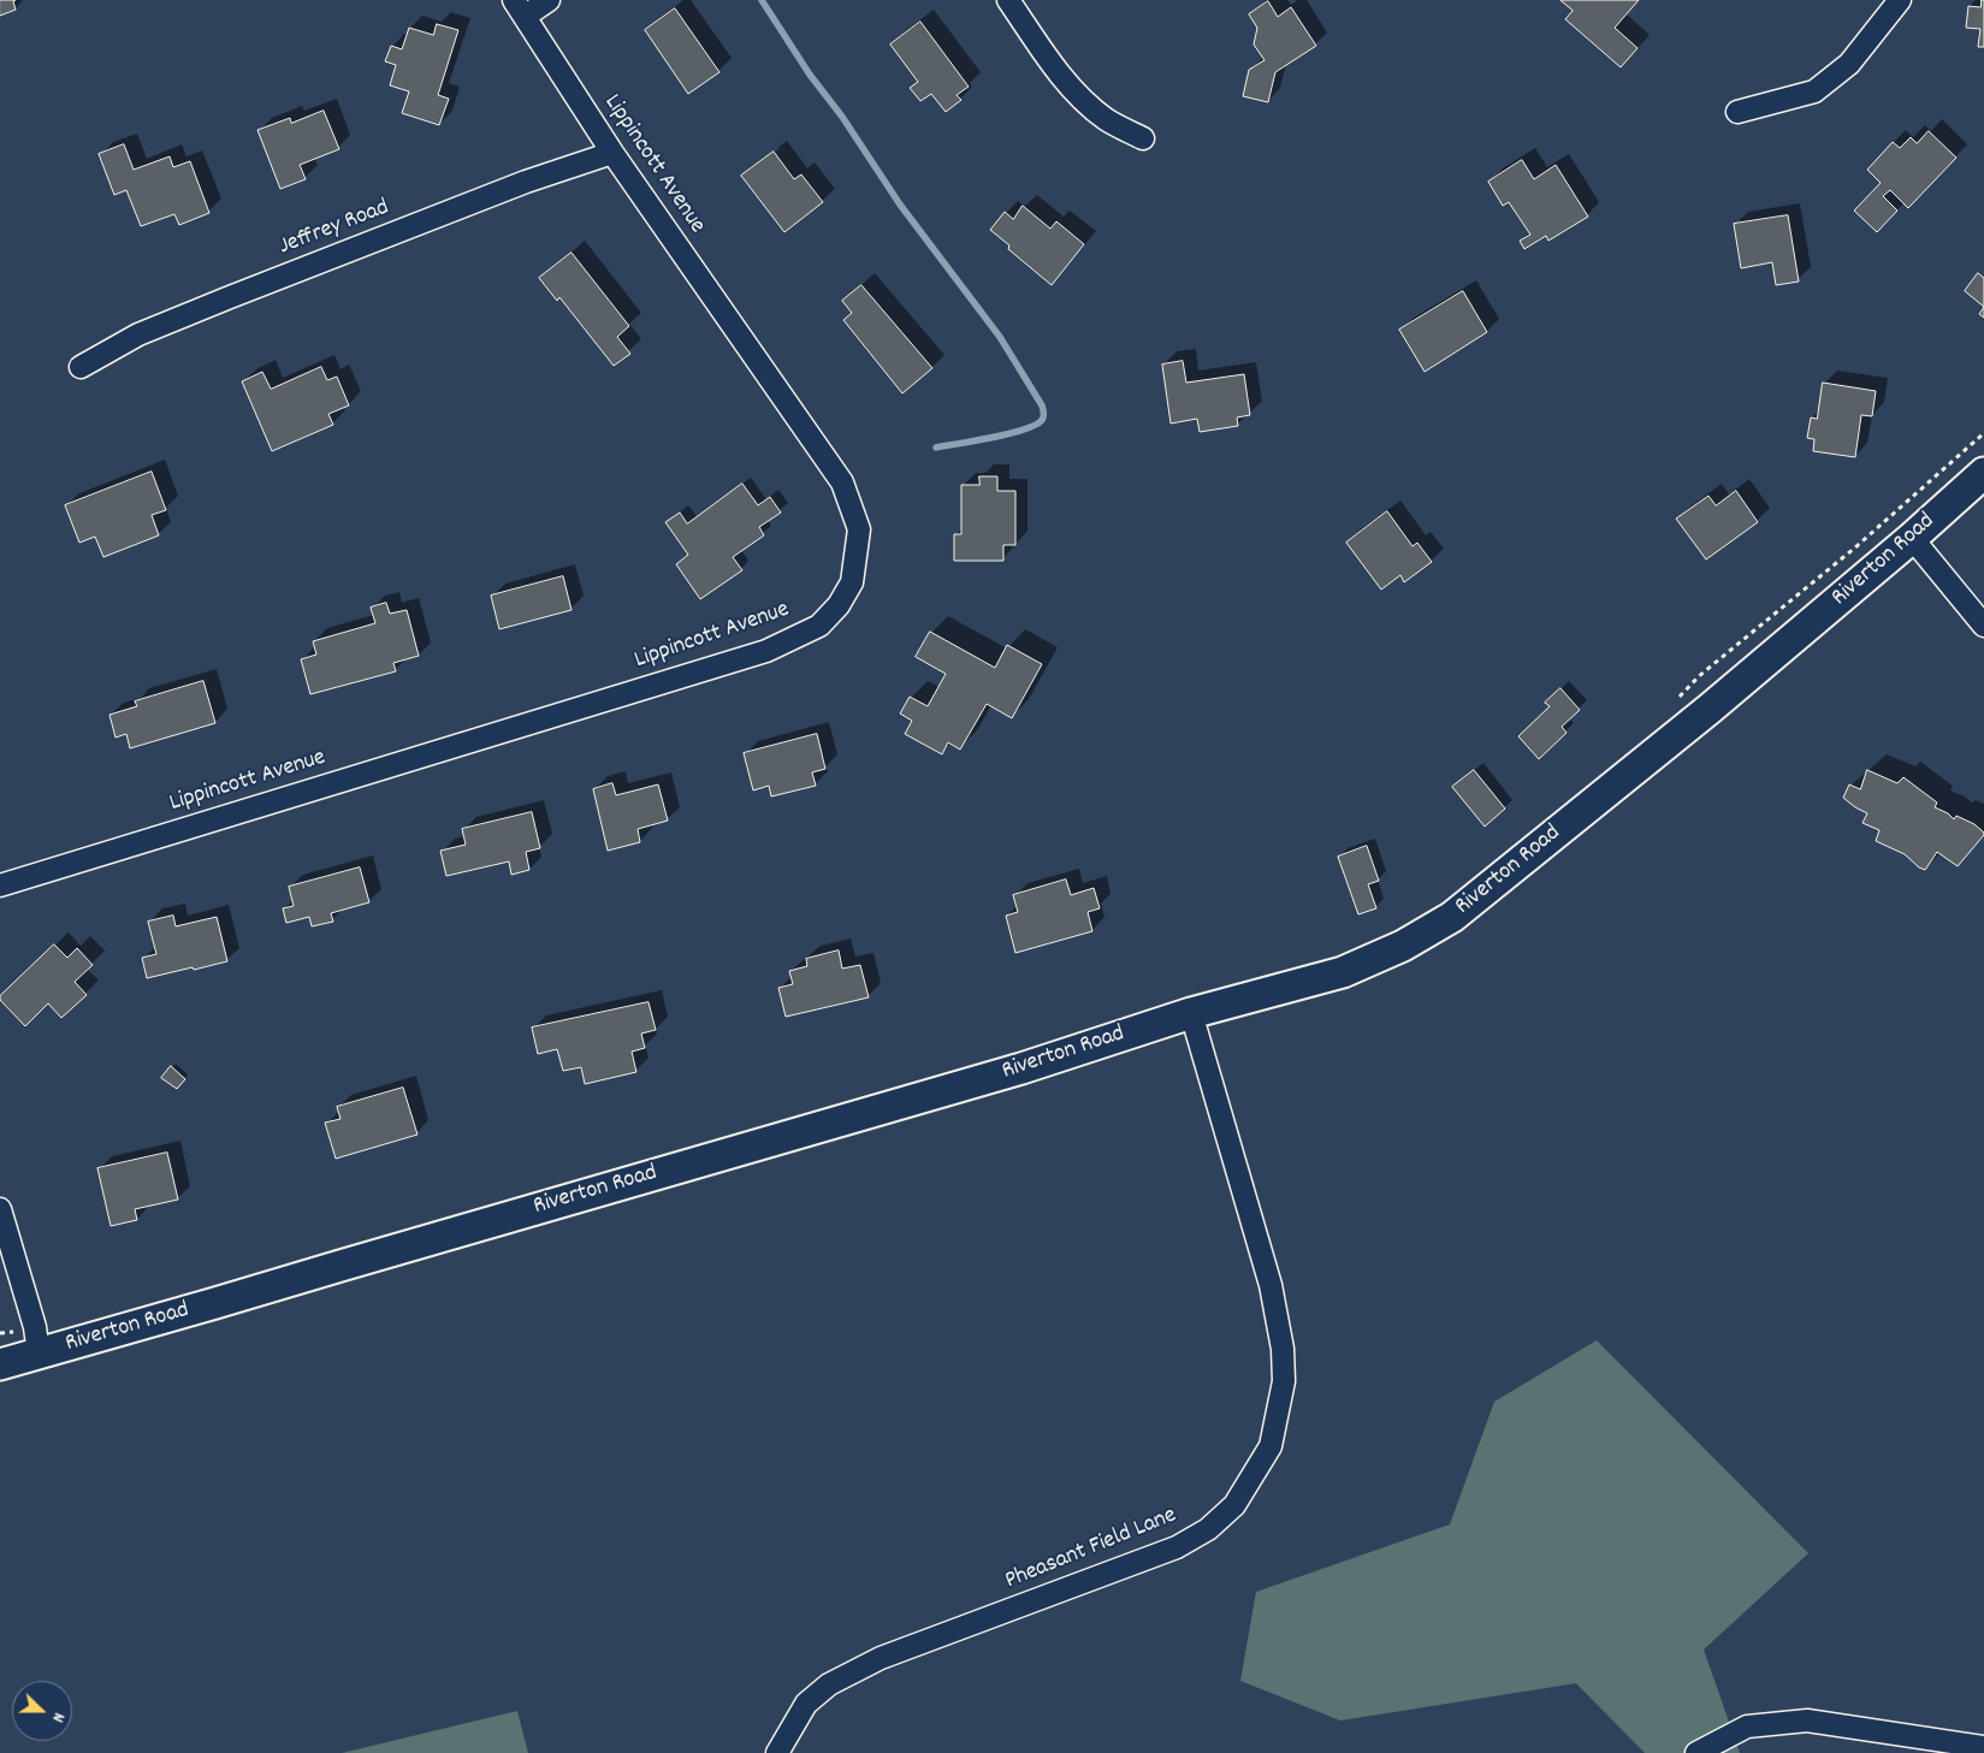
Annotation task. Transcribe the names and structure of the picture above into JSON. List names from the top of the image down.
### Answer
{
  "streets": {
    "main road": ["Riverton Road"],
    "street": ["Lippincott Avenue", "Jeffrey Road", "Pheasant Field Lane"]
  },
  "crossings": [
    ["Lippincott Avenue", "Jeffrey Road"],
    ["Riverton Road", "Pheasant Field Lane"]
  ],
  "north": "right"
}
